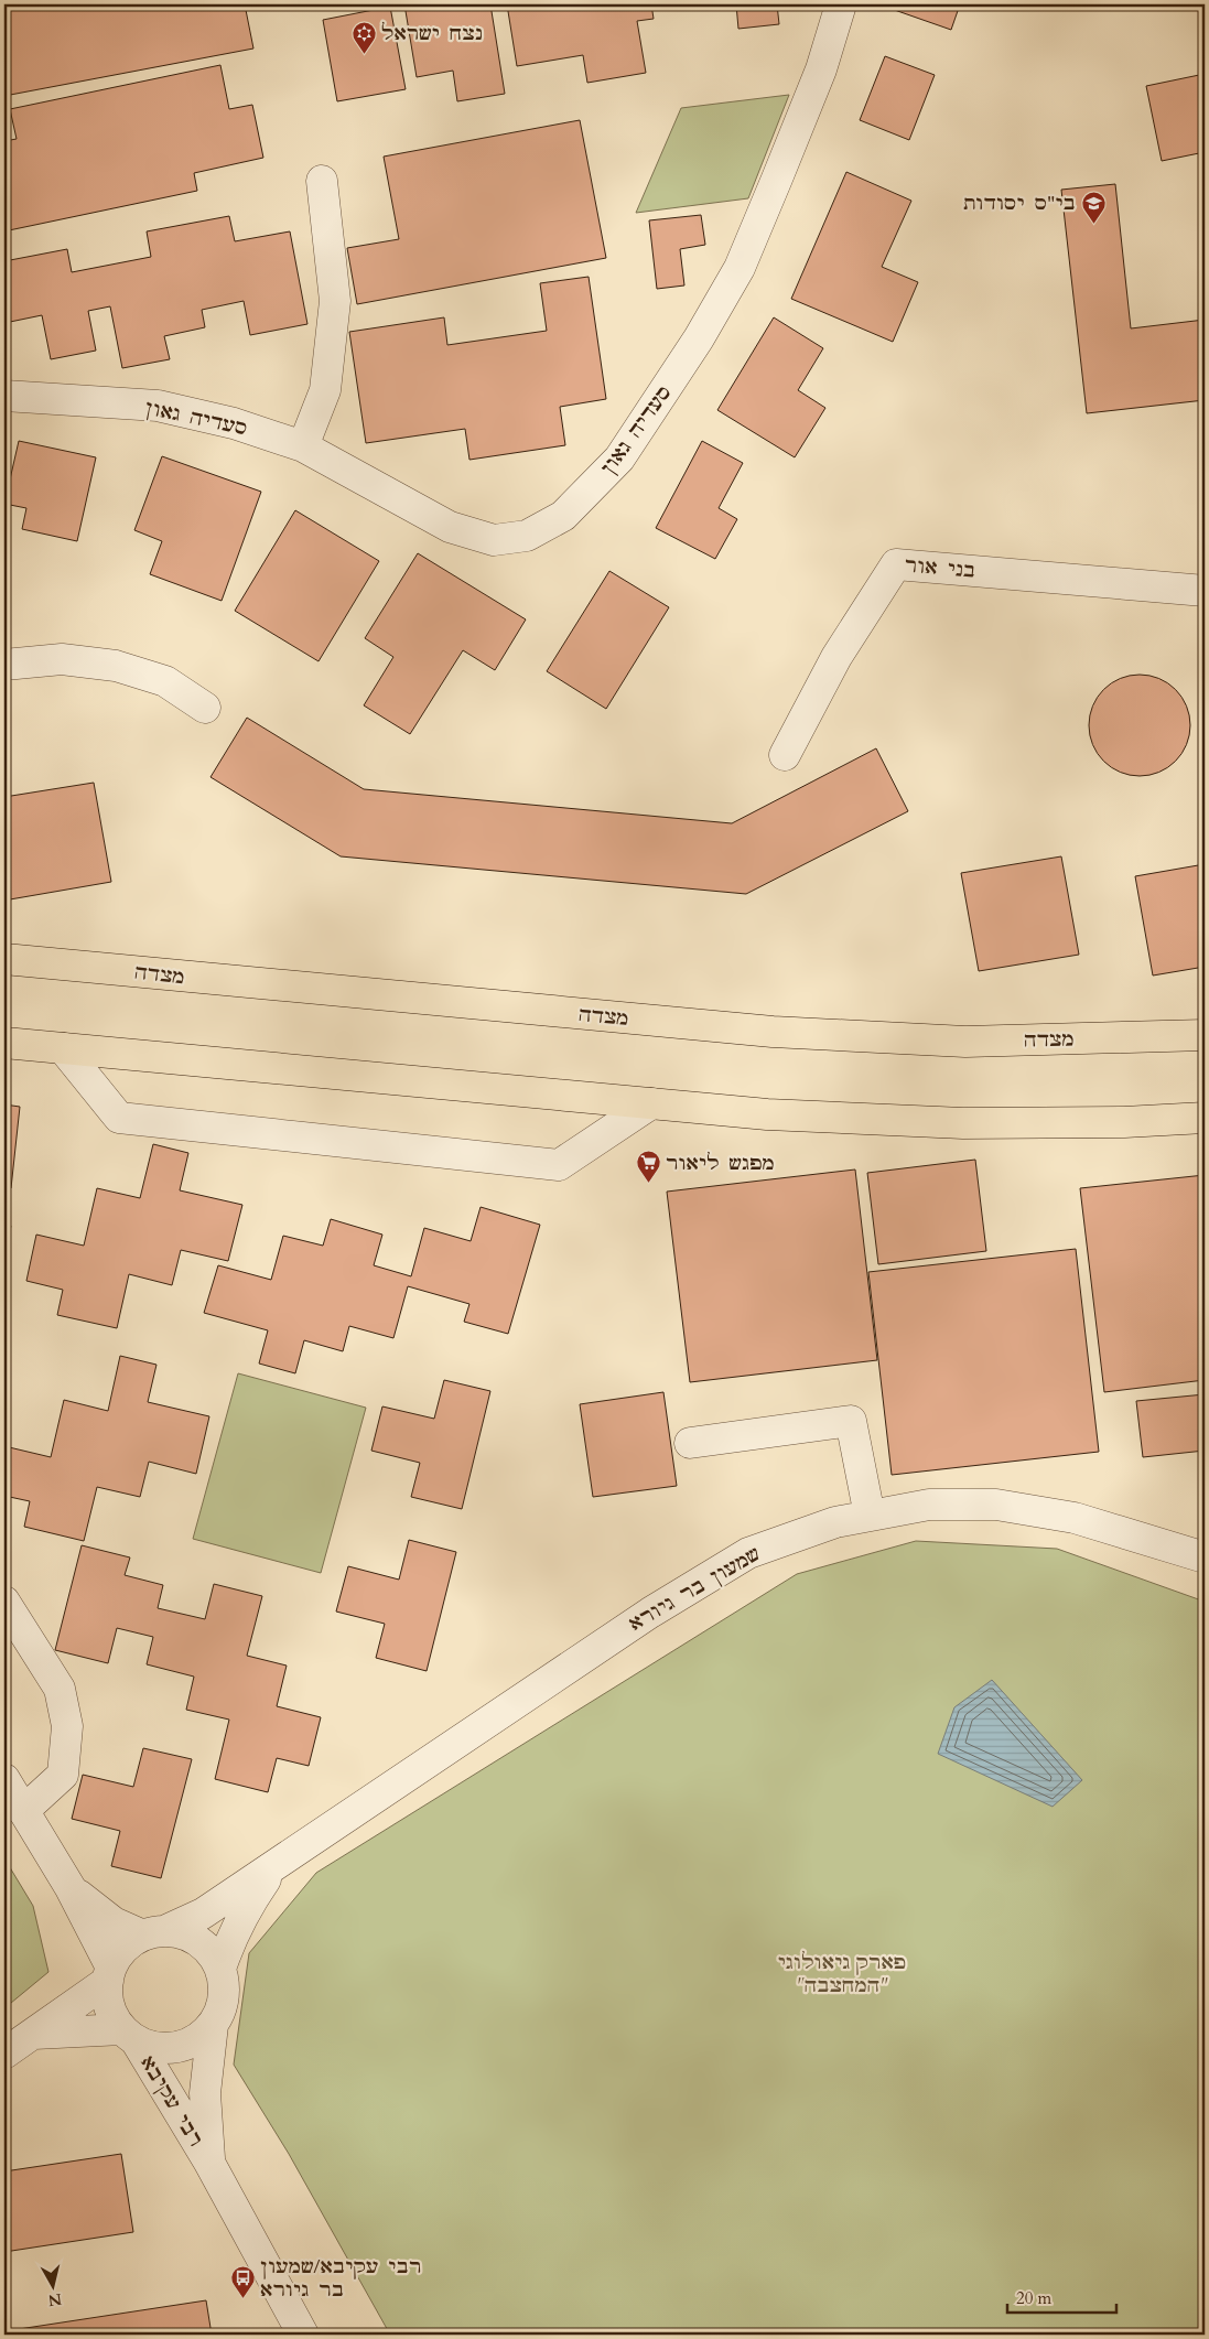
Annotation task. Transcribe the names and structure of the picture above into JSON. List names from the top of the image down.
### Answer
{
  "streets": {
    "main road": ["מצדה"],
    "street": [
      "סעדיה גאון",
      "בני אור",
      "שמעון בר גיורא",
      "רבי עקיבא"
    ]
  },
  "crossings": [
    ["שמעון בר גיורא", "רבי עקיבא"]
  ],
  "parks": ["פארק גיאולוגי \"המחצבה\""],
  "places": {
    "synagogue": ["נצח ישראל"],
    "school or university": ["בי\"ס יסודות"],
    "supermarket": ["מפגש ליאור"],
    "bus stop": ["רבי עקיבא/שמעון בר גיורא"]
  },
  "scale_bar": "20 m",
  "north": "bottom"
}
